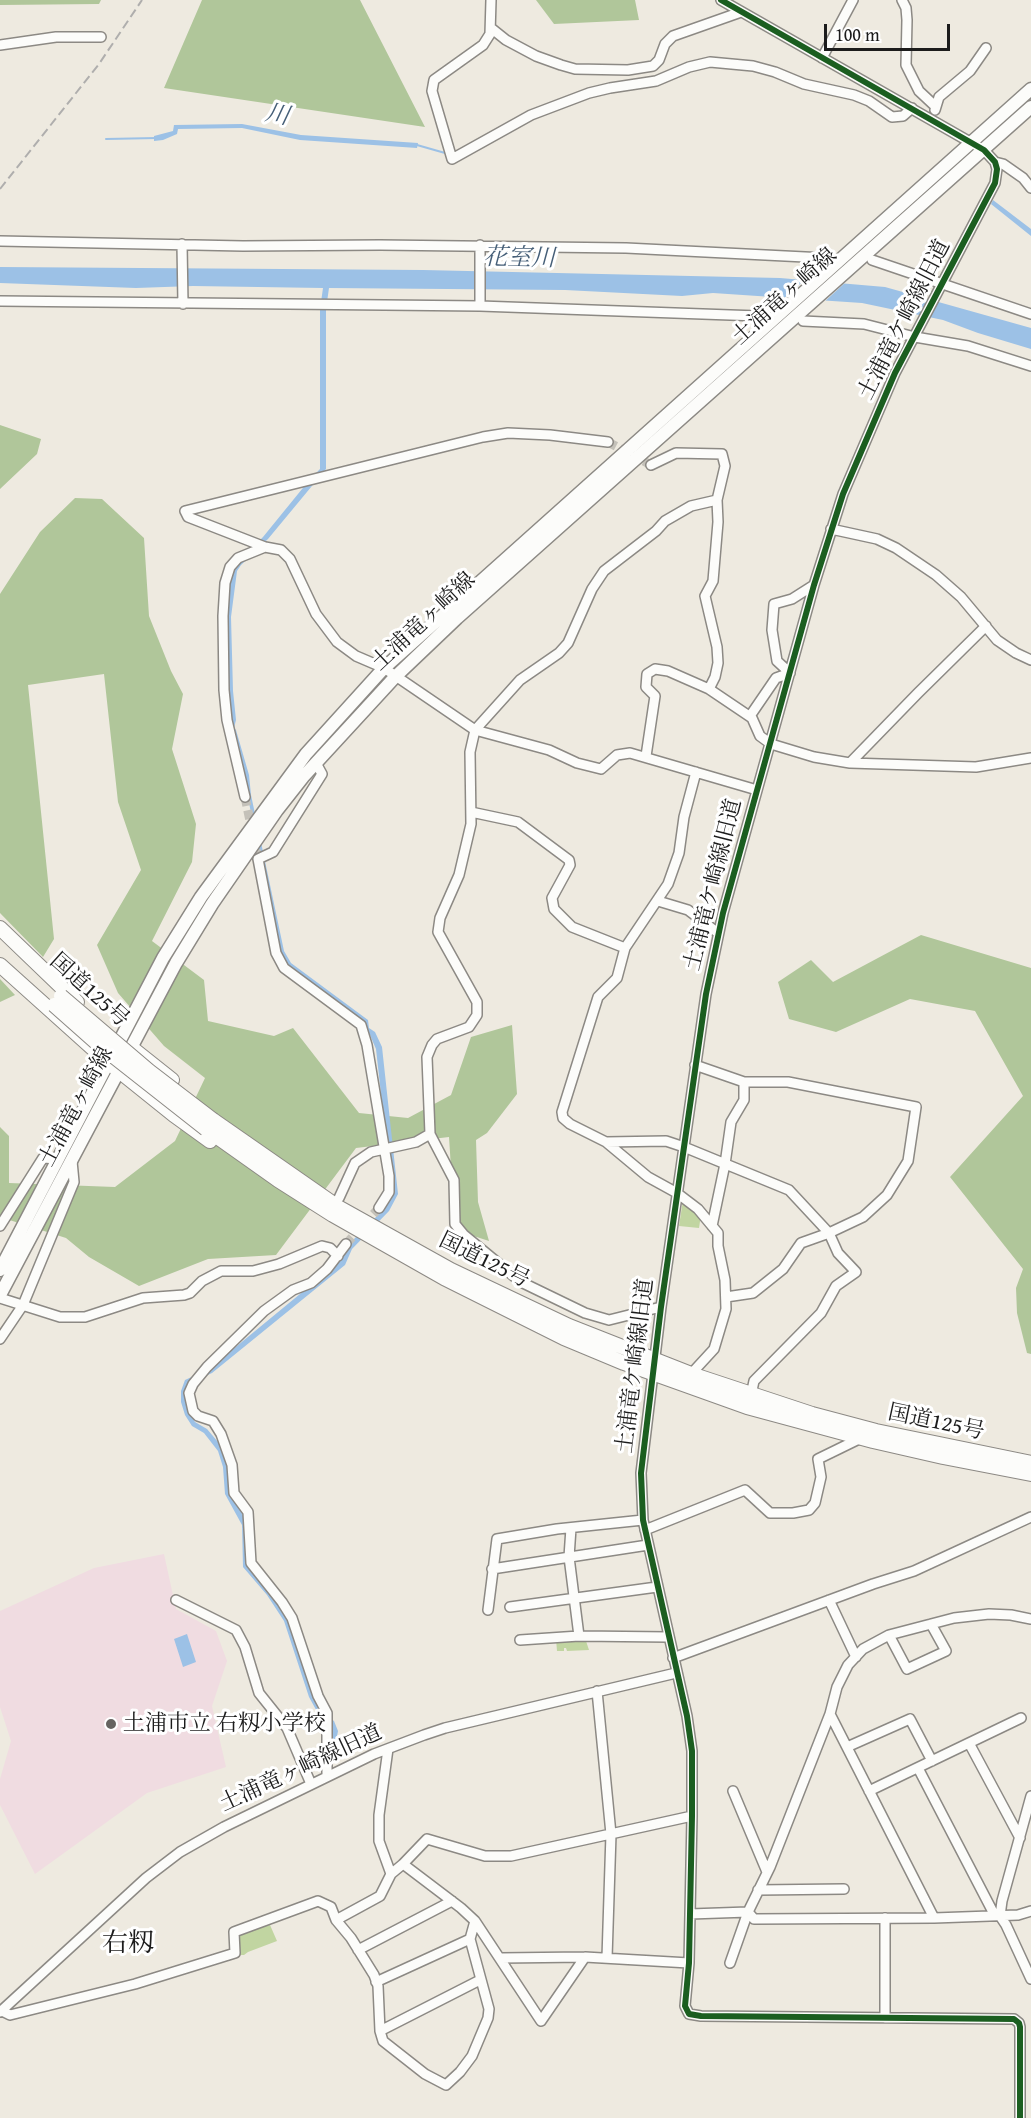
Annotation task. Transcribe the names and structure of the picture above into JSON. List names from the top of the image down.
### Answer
{
  "streets": {
    "highway": ["国道125号"],
    "main road": ["土浦竜ヶ崎線"],
    "street": ["土浦竜ケ崎線旧道", "土浦竜ヶ崎線旧道"]
  },
  "crossings": [
    ["土浦竜ケ崎線旧道", "国道125号"],
    ["土浦竜ケ崎線旧道", "土浦竜ヶ崎線旧道"]
  ],
  "districts": ["右籾"],
  "water": ["川", "花室川"],
  "places": ["土浦市立 右籾小学校"],
  "scale_bar": "100 m"
}
